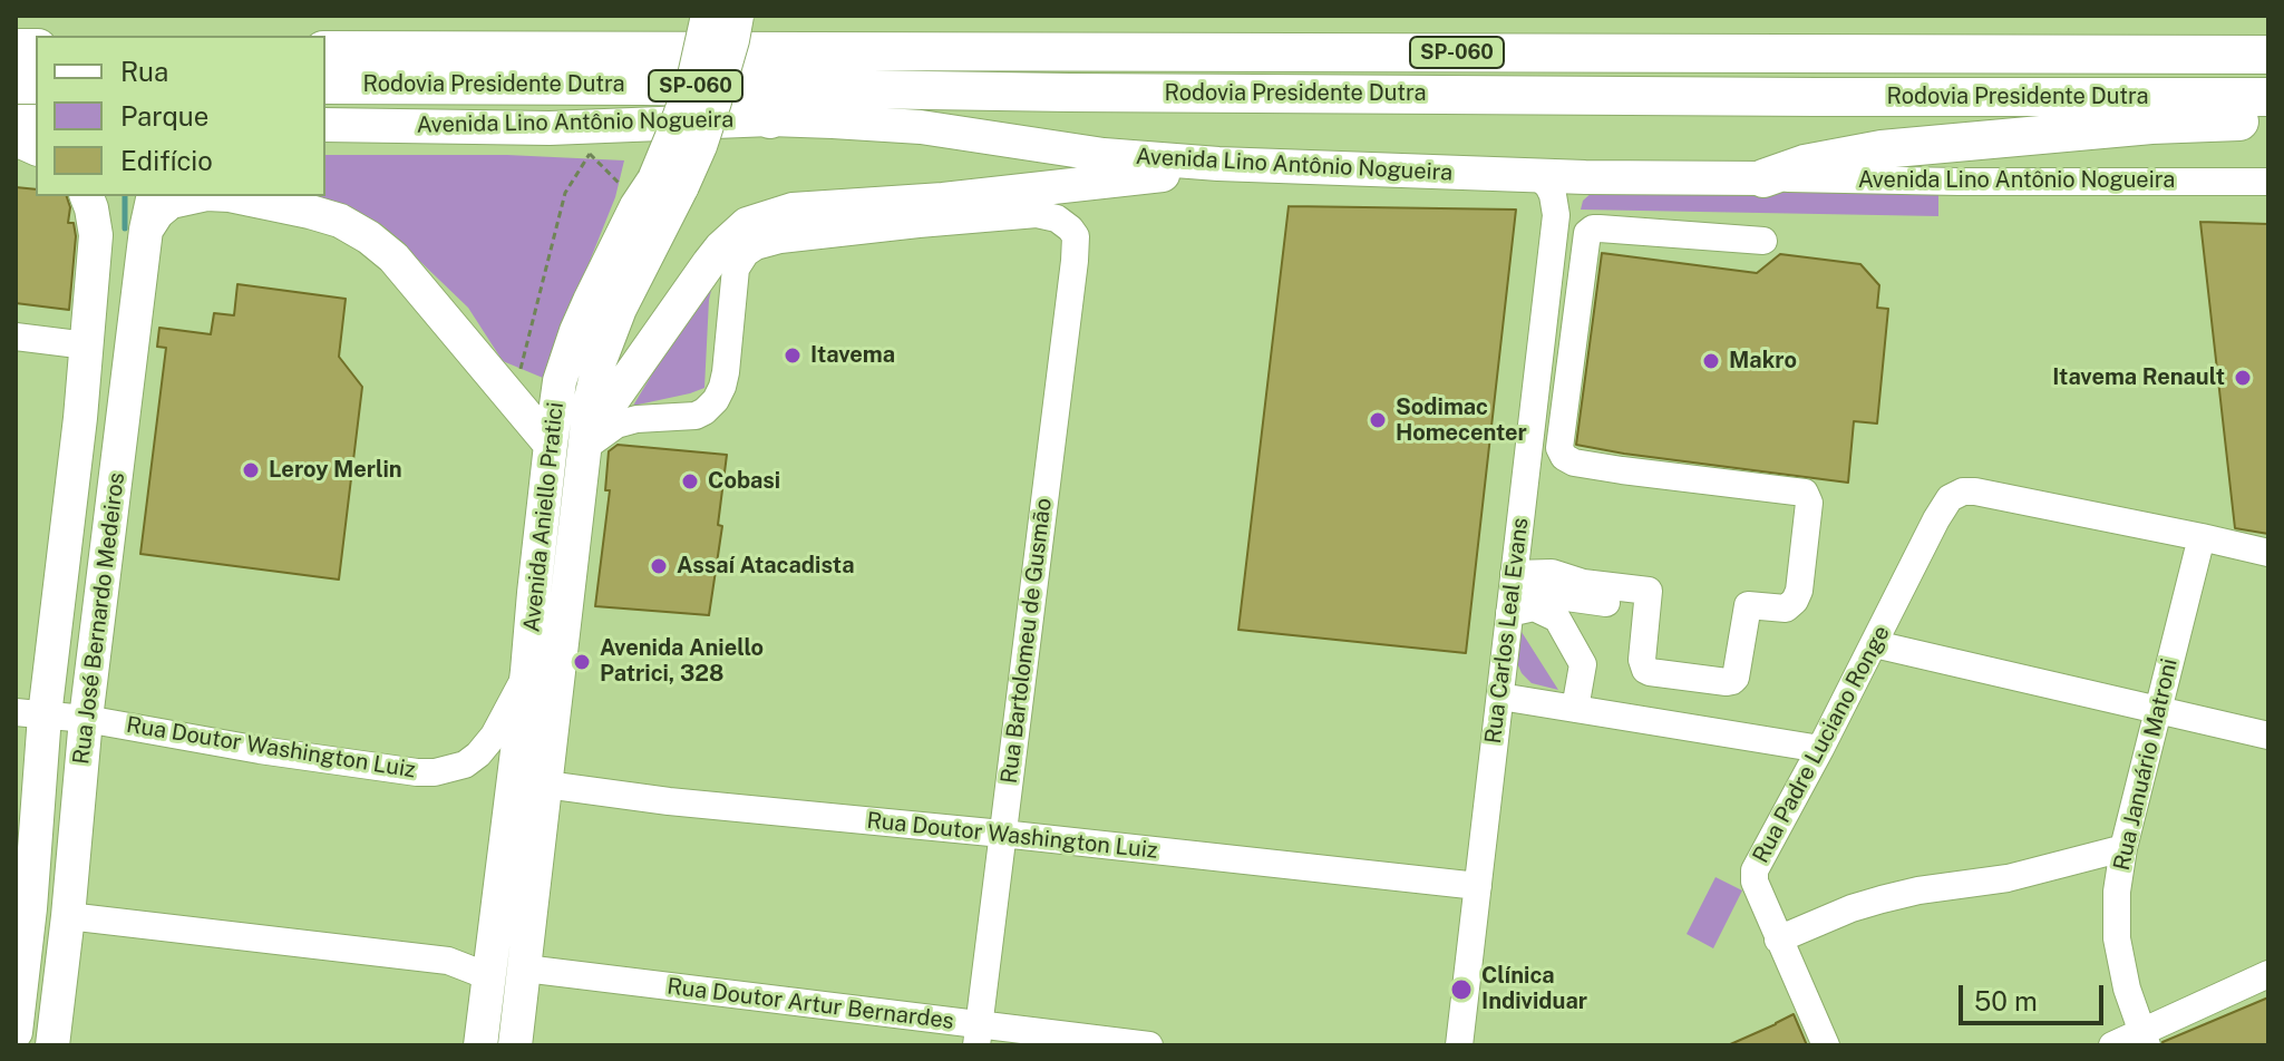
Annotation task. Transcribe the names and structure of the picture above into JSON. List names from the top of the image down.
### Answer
{
  "streets": {
    "highway": ["SP-060", "Rodovia Presidente Dutra"],
    "main road": ["Avenida Lino Antônio Nogueira", "Avenida Aniello Pratici", "Rua José Bernardo Medeiros"],
    "street": [
      "Rua Carlos Leal Evans",
      "Rua Bartolomeu de Gusmão",
      "Rua Padre Luciano Ronge",
      "Rua Doutor Washington Luiz",
      "Rua Januário Matroni",
      "Rua Doutor Artur Bernardes"
    ]
  },
  "crossings": [
    ["Avenida Lino Antônio Nogueira", "Rua Carlos Leal Evans"],
    ["Avenida Aniello Pratici", "Rua Bartolomeu de Gusmão"],
    ["Avenida Aniello Pratici", "Rua Doutor Washington Luiz"],
    ["Avenida Aniello Pratici", "Rua Doutor Artur Bernardes"],
    ["Rua José Bernardo Medeiros", "Rua Doutor Washington Luiz"],
    ["Rua Carlos Leal Evans", "Rua Doutor Washington Luiz"],
    ["Rua Bartolomeu de Gusmão", "Rua Doutor Washington Luiz"],
    ["Rua Bartolomeu de Gusmão", "Rua Doutor Artur Bernardes"],
    ["Rua Padre Luciano Ronge", "Rua Januário Matroni"]
  ],
  "places": [
    "Itavema",
    "Makro",
    "Itavema Renault",
    "Sodimac Homecenter",
    "Leroy Merlin",
    "Cobasi",
    "Assaí Atacadista",
    "Avenida Aniello Patrici, 328",
    "Clínica Individuar"
  ],
  "legend": ["Rua", "Parque", "Edifício"],
  "scale_bar": "50 m"
}
